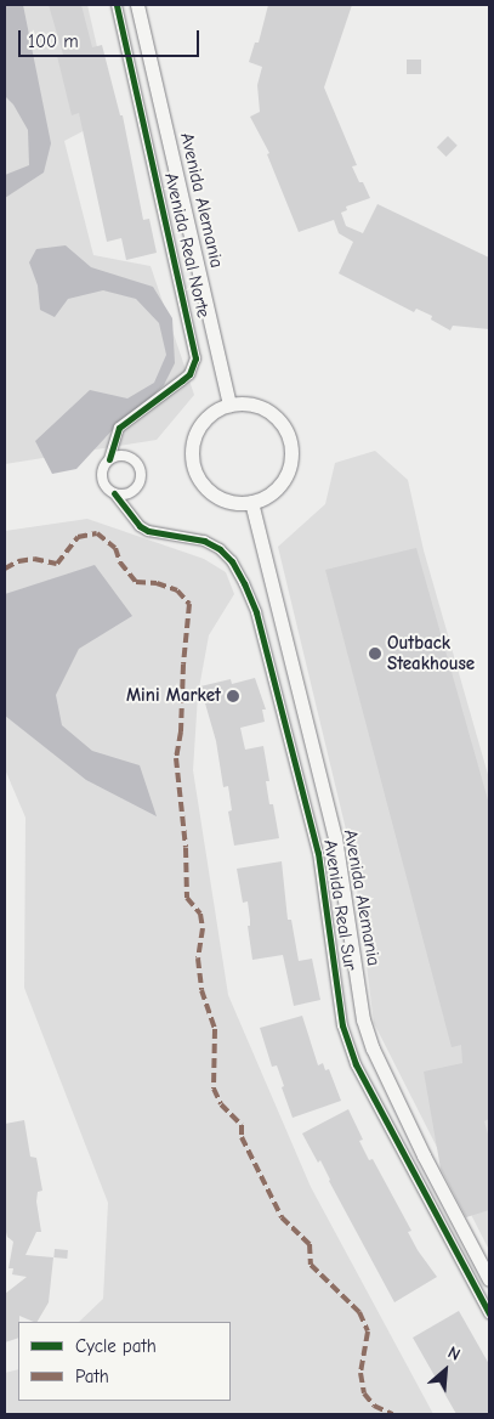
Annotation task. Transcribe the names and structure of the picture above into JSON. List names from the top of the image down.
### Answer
{
  "streets": {
    "street": ["Avenida Alemania", "Avenida Real Norte", "Avenida Real Sur"]
  },
  "crossings": [
    ["Avenida Real Norte", "Avenida Real Sur"]
  ],
  "places": ["Outback Steakhouse", "Mini Market"],
  "legend": ["Cycle path", "Path"],
  "scale_bar": "100 m",
  "north": "top right"
}
